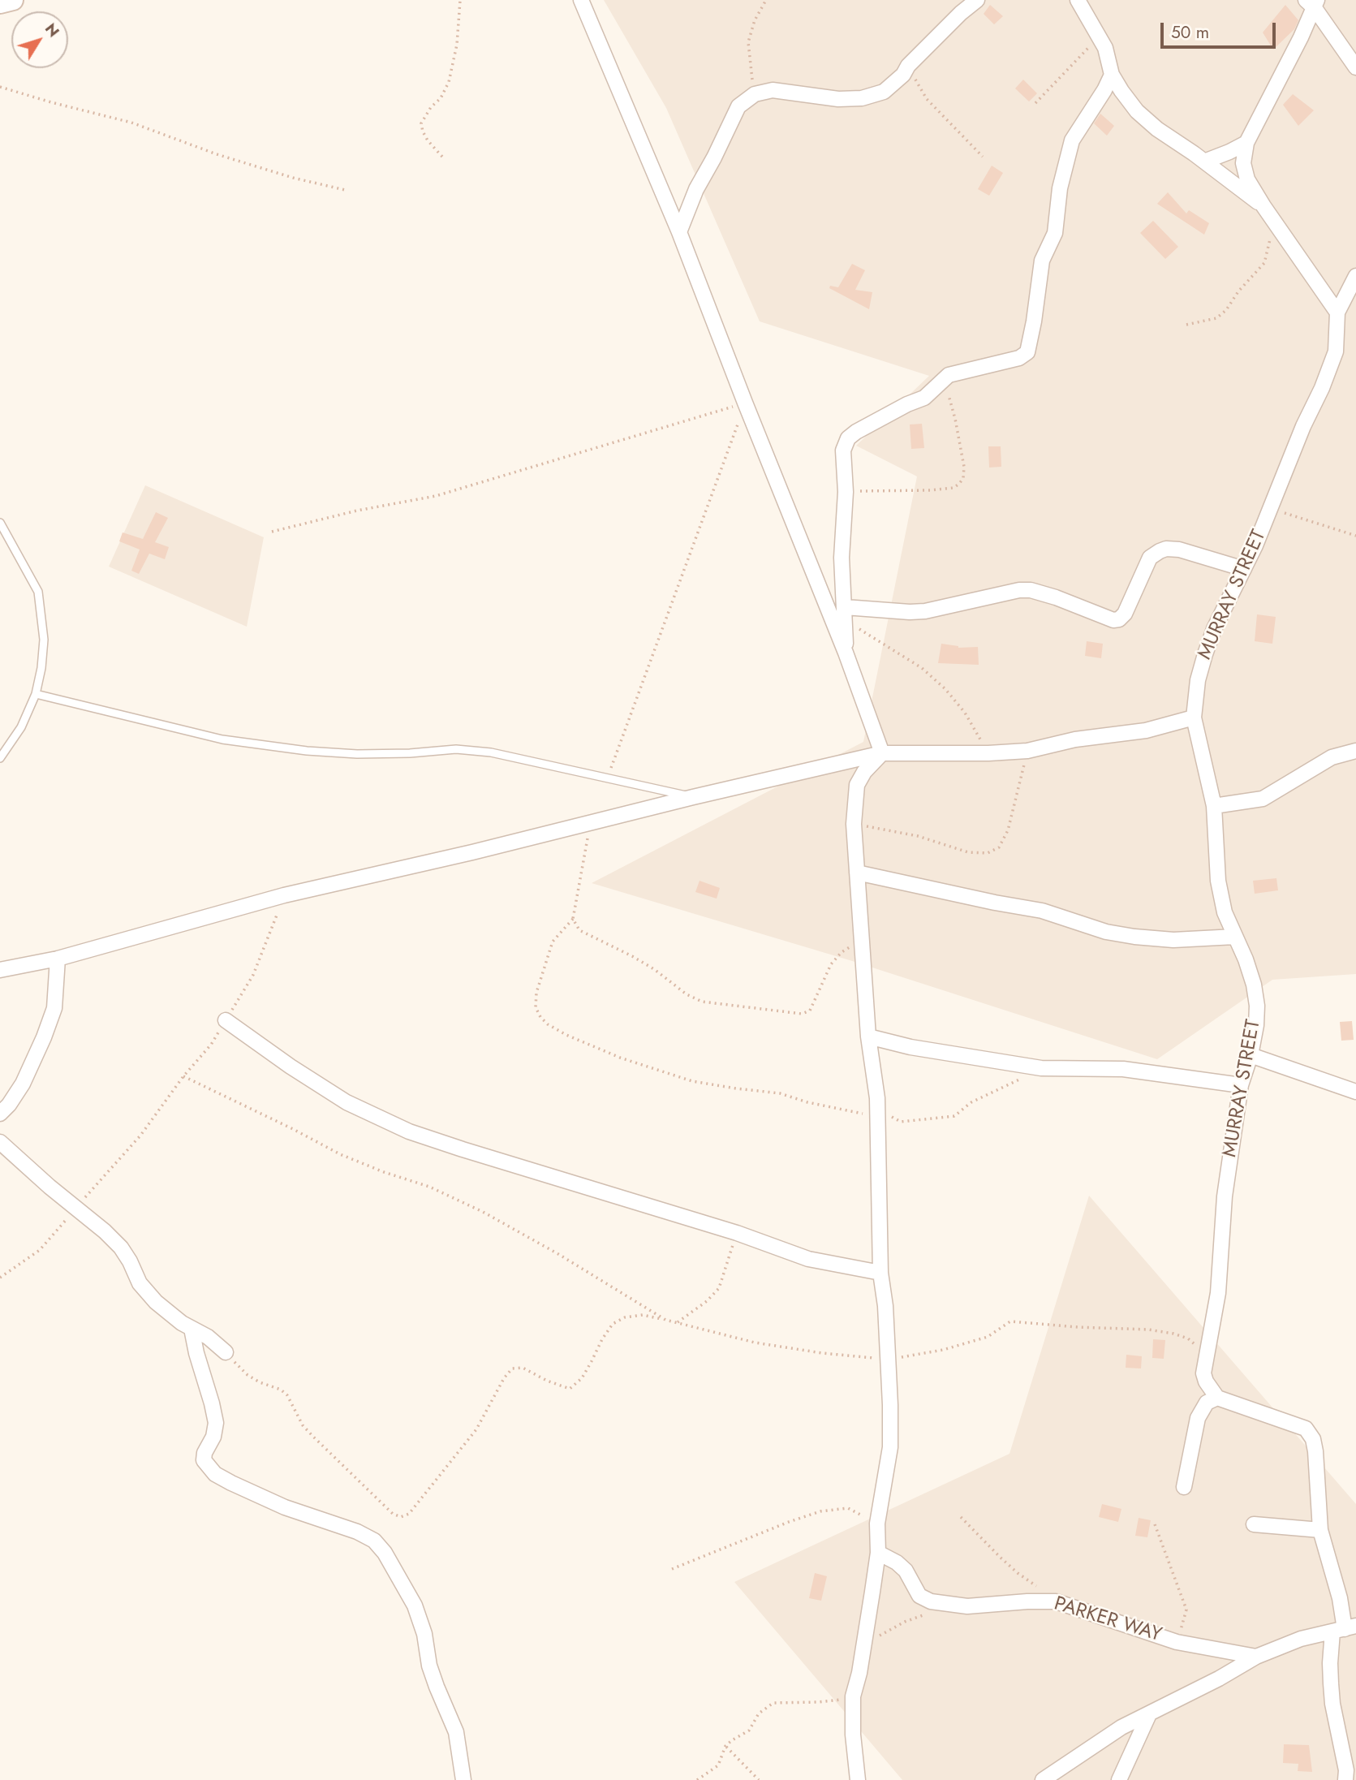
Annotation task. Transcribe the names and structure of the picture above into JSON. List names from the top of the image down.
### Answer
{
  "streets": {
    "street": ["MURRAY STREET", "PARKER WAY"]
  },
  "scale_bar": "50 m",
  "north": "top right"
}
